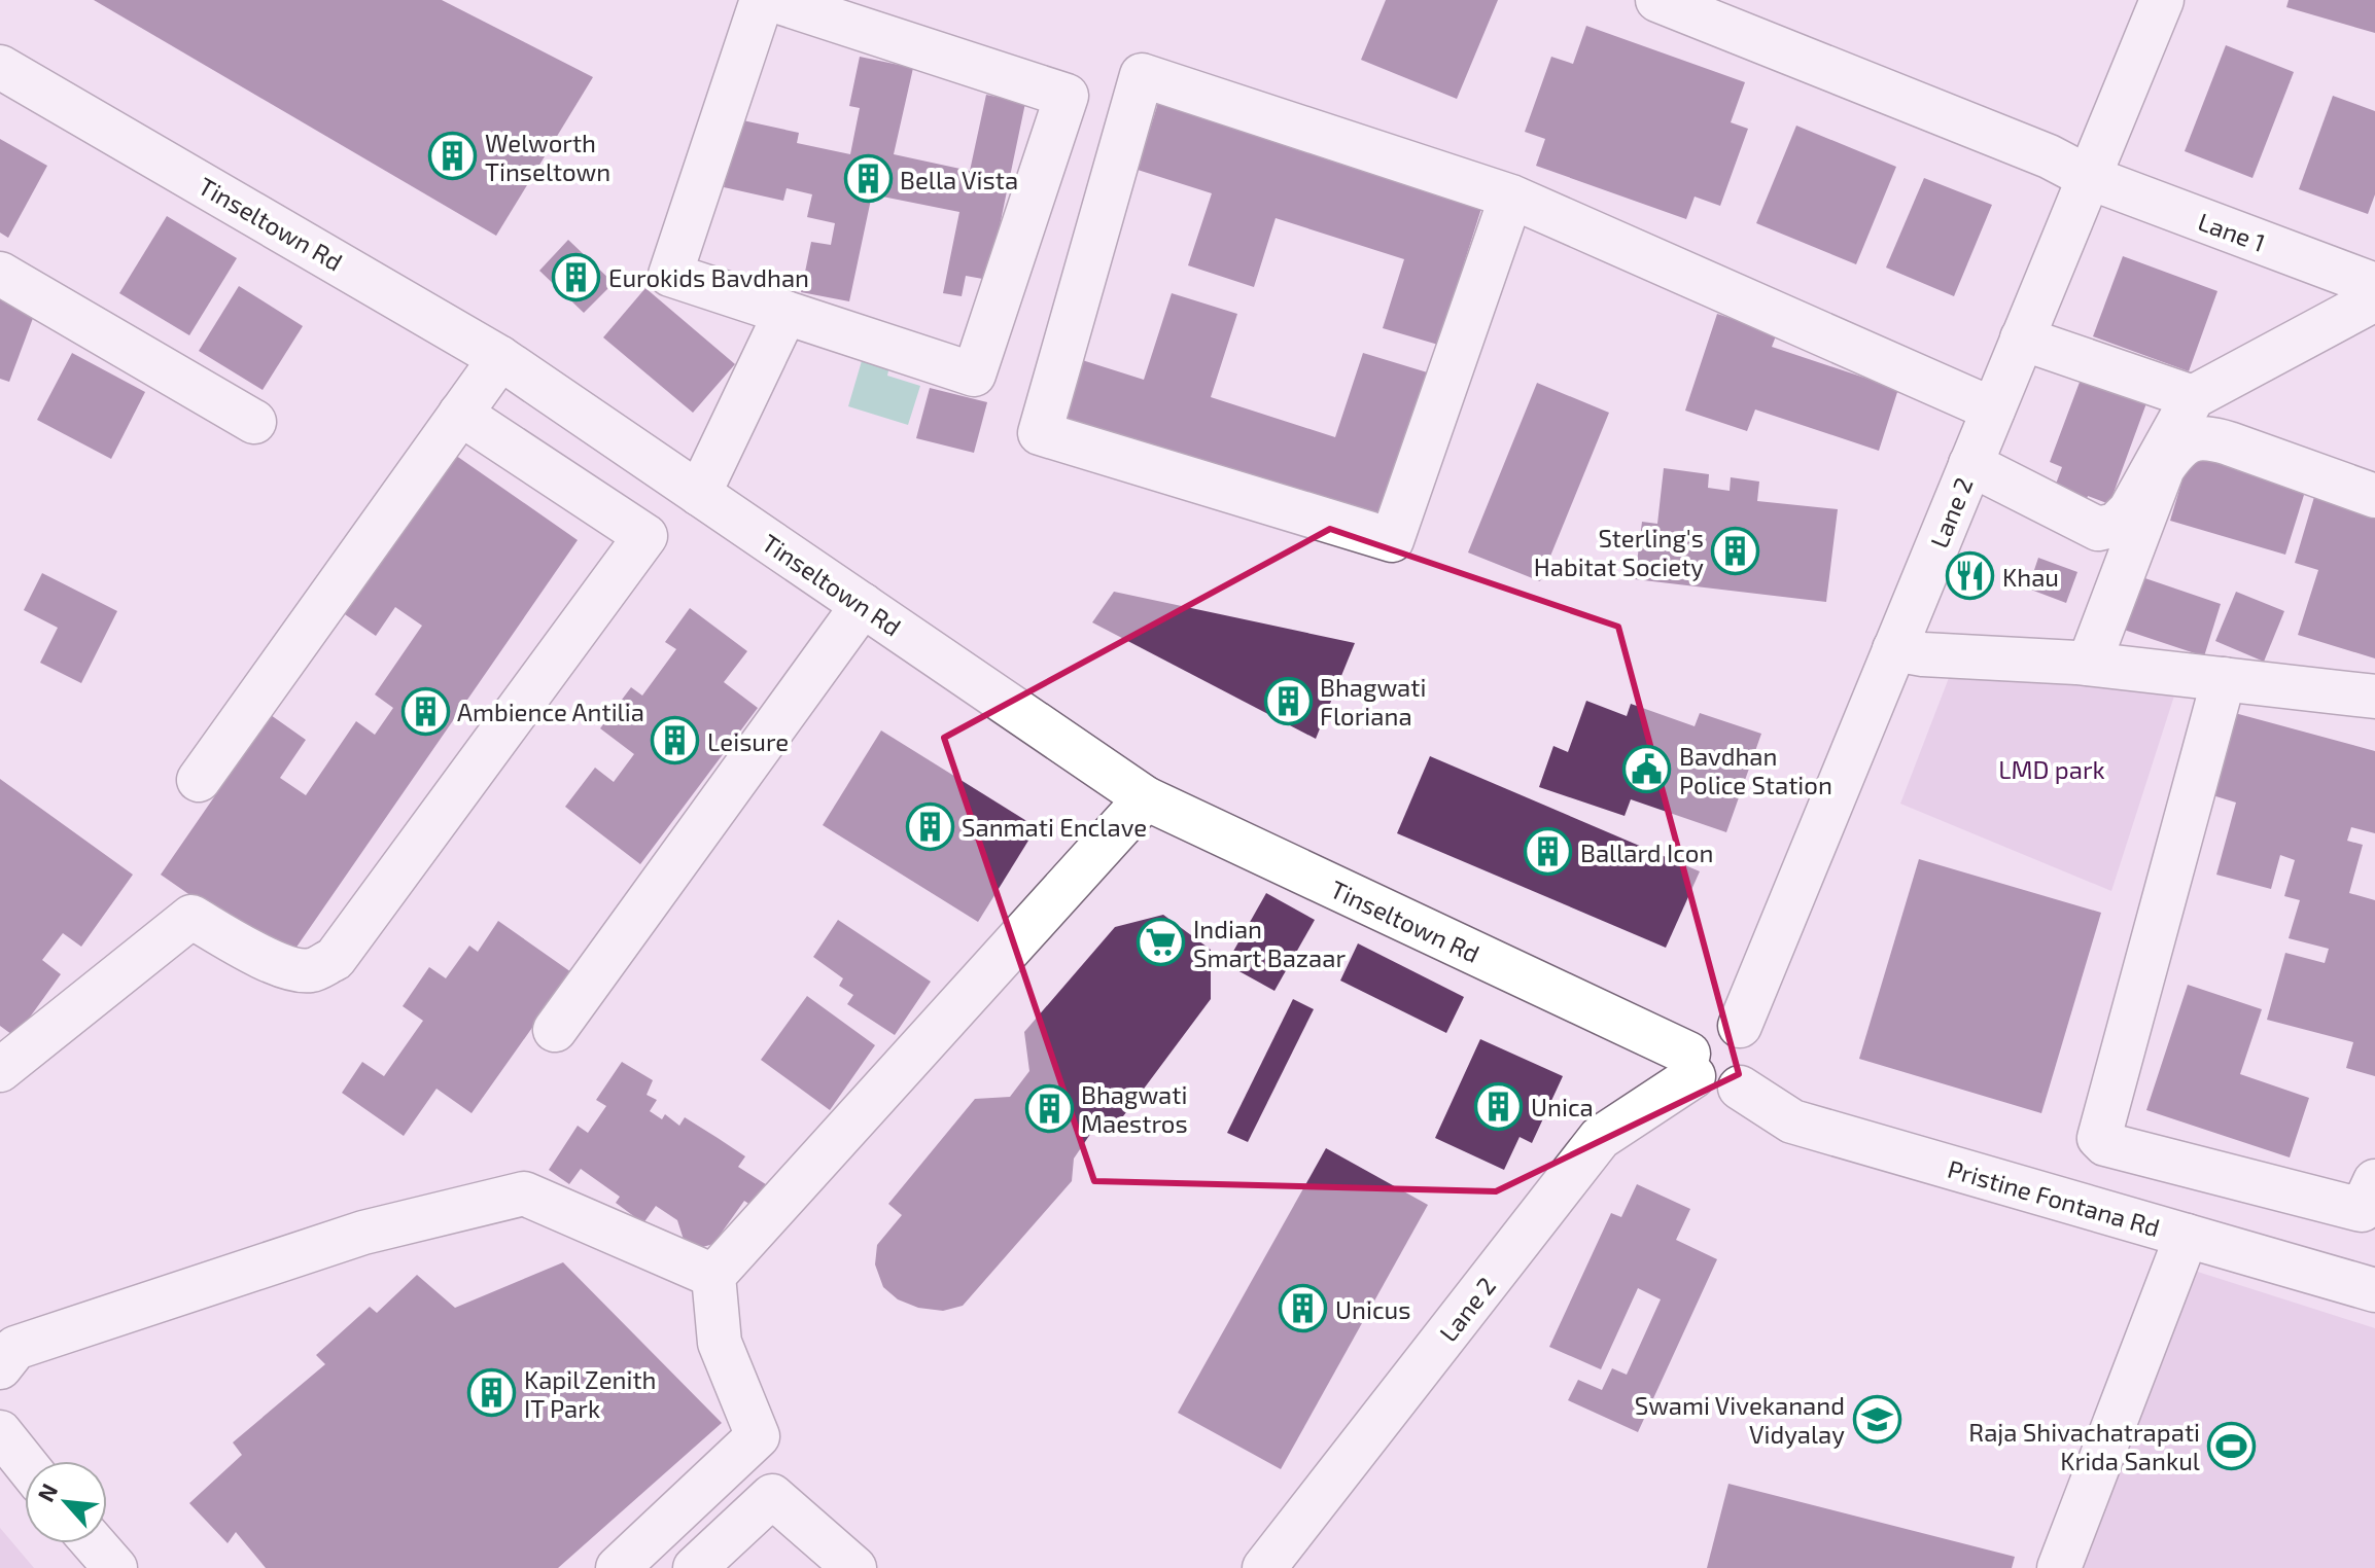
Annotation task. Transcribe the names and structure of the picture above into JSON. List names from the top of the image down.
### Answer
{
  "streets": {
    "street": [
      "Tinseltown Rd",
      "Lane 1",
      "Lane 2",
      "Pristine Fontana Rd"
    ]
  },
  "crossings": [
    ["Tinseltown Rd", "Lane 2"],
    ["Tinseltown Rd", "Pristine Fontana Rd"],
    ["Lane 1", "Lane 2"],
    ["Lane 2", "Pristine Fontana Rd"]
  ],
  "parks": ["LMD park"],
  "places": {
    "building": [
      "Welworth Tinseltown",
      "Bella Vista",
      "Eurokids Bavdhan",
      "Sterling's Habitat Society",
      "Bhagwati Floriana",
      "Ambience Antilia",
      "Leisure",
      "Sanmati Enclave",
      "Ballard Icon",
      "Unica",
      "Bhagwati Maestros",
      "Unicus",
      "Kapil Zenith IT Park"
    ],
    "restaurant": ["Khau"],
    "public building": ["Bavdhan Police Station"],
    "supermarket": ["Indian Smart Bazaar"],
    "school or university": ["Swami Vivekanand Vidyalay"],
    "sports": ["Raja Shivachatrapati Krida Sankul"]
  },
  "north": "top left"
}
